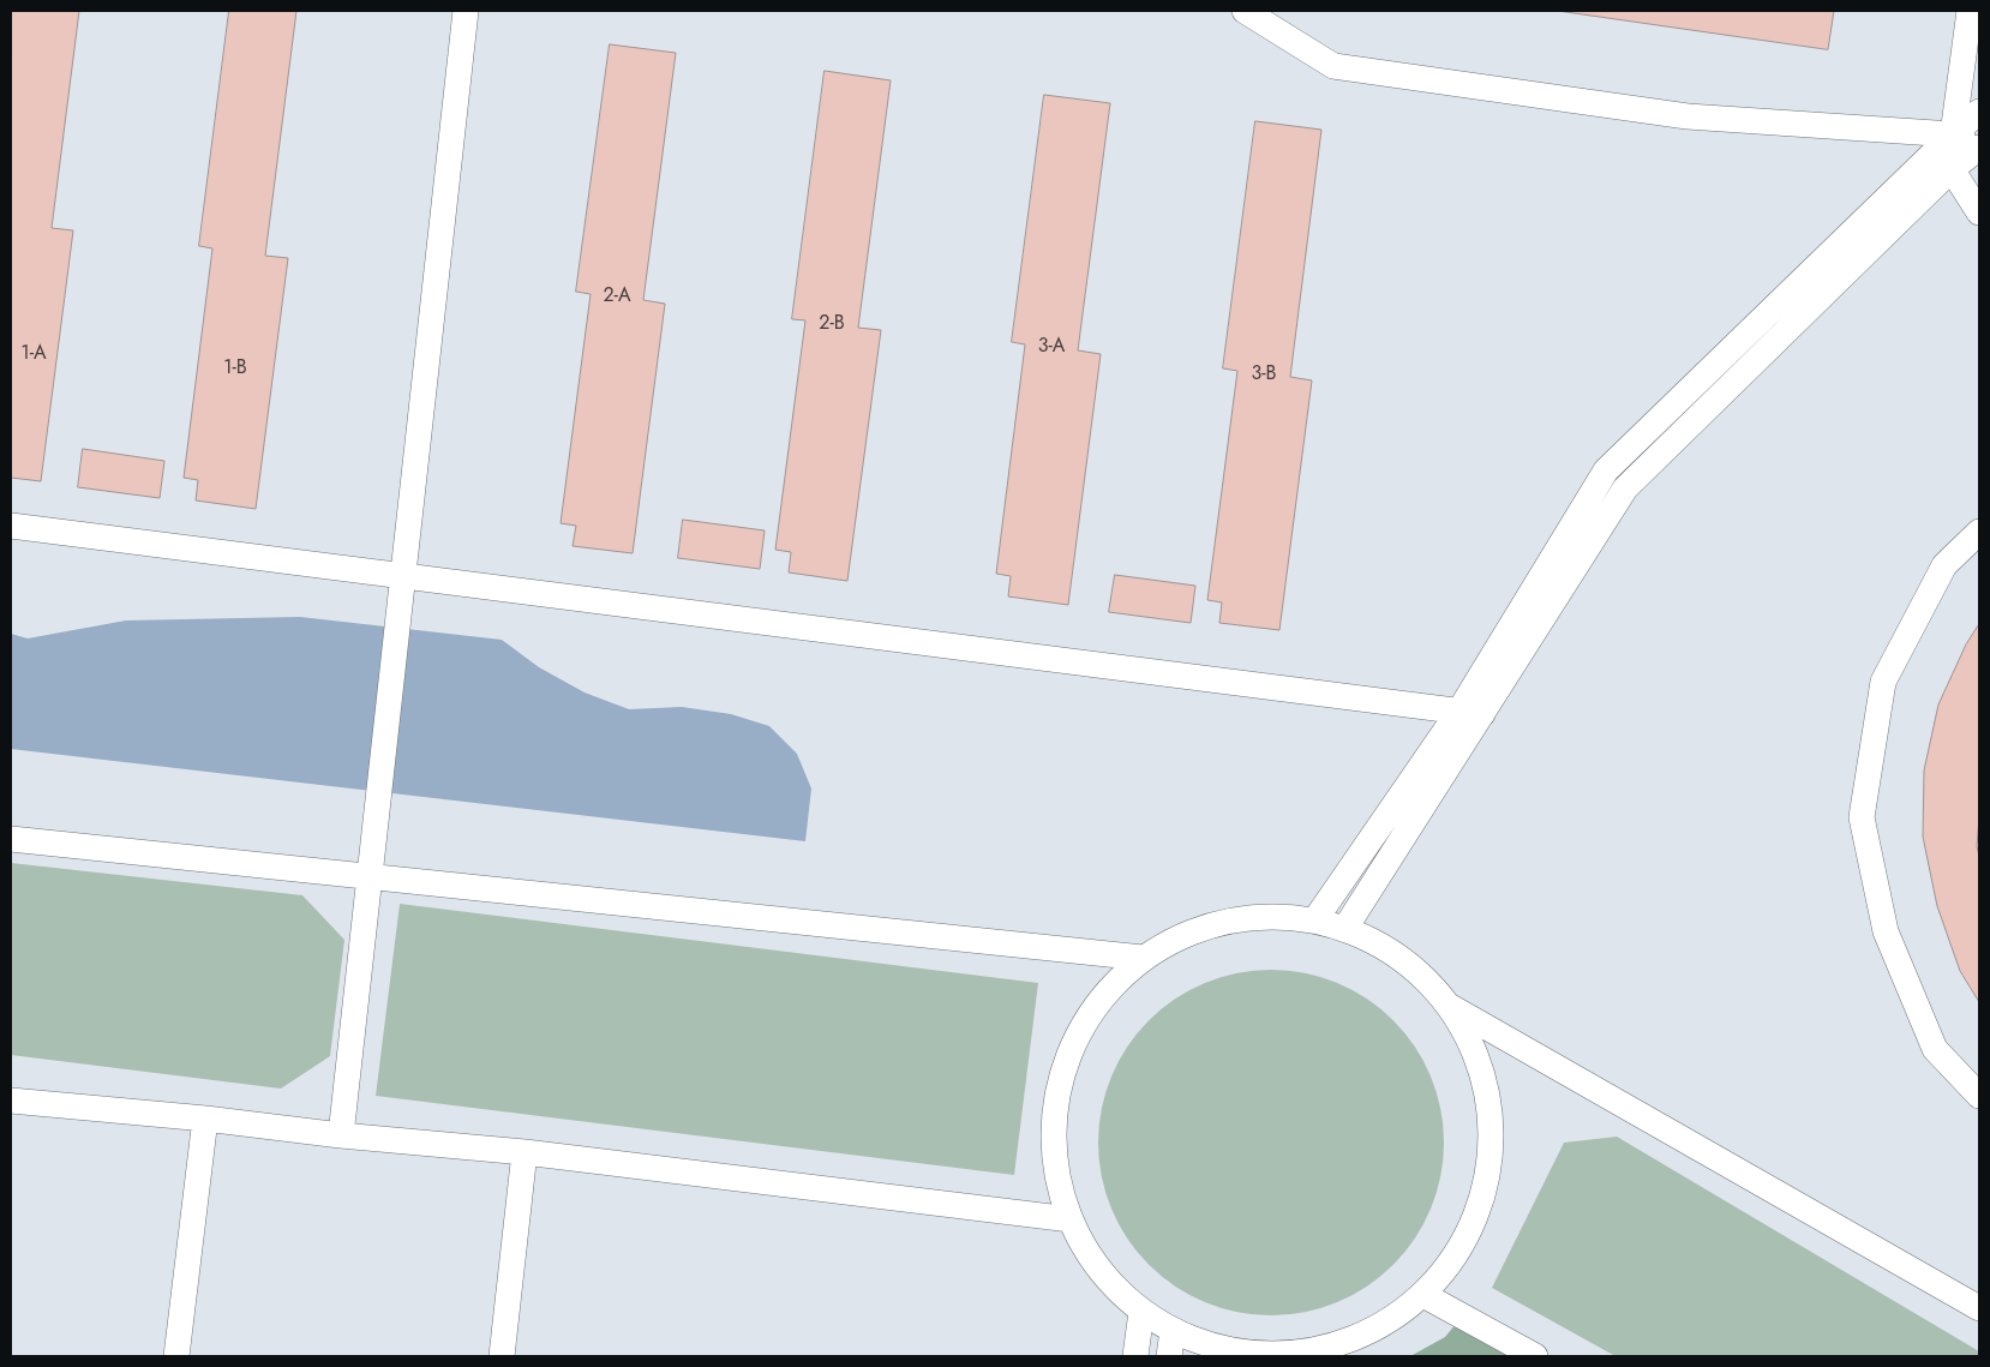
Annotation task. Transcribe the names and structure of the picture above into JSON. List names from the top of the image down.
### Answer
{
  "house_numbers": [
    "2-A",
    "2-B",
    "3-A",
    "1-A",
    "1-B",
    "3-B"
  ]
}
